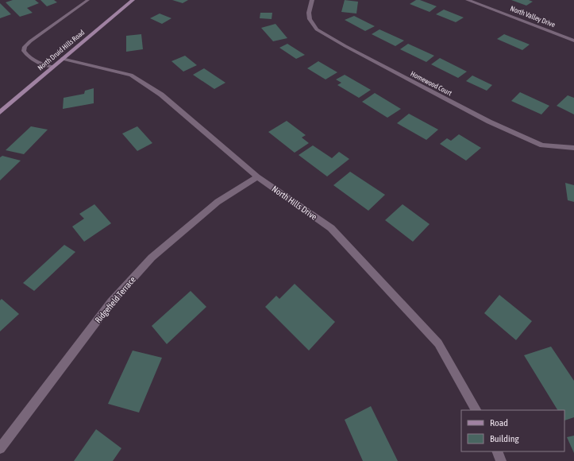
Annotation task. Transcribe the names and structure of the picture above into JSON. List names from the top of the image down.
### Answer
{
  "streets": {
    "main road": ["North Druid Hills Road"],
    "street": [
      "North Valley Drive",
      "Homewood Court",
      "North Hills Drive",
      "Ridgefield Terrace"
    ]
  },
  "crossings": [
    ["North Druid Hills Road", "North Hills Drive"],
    ["North Hills Drive", "Ridgefield Terrace"]
  ],
  "legend": ["Road", "Building"]
}
